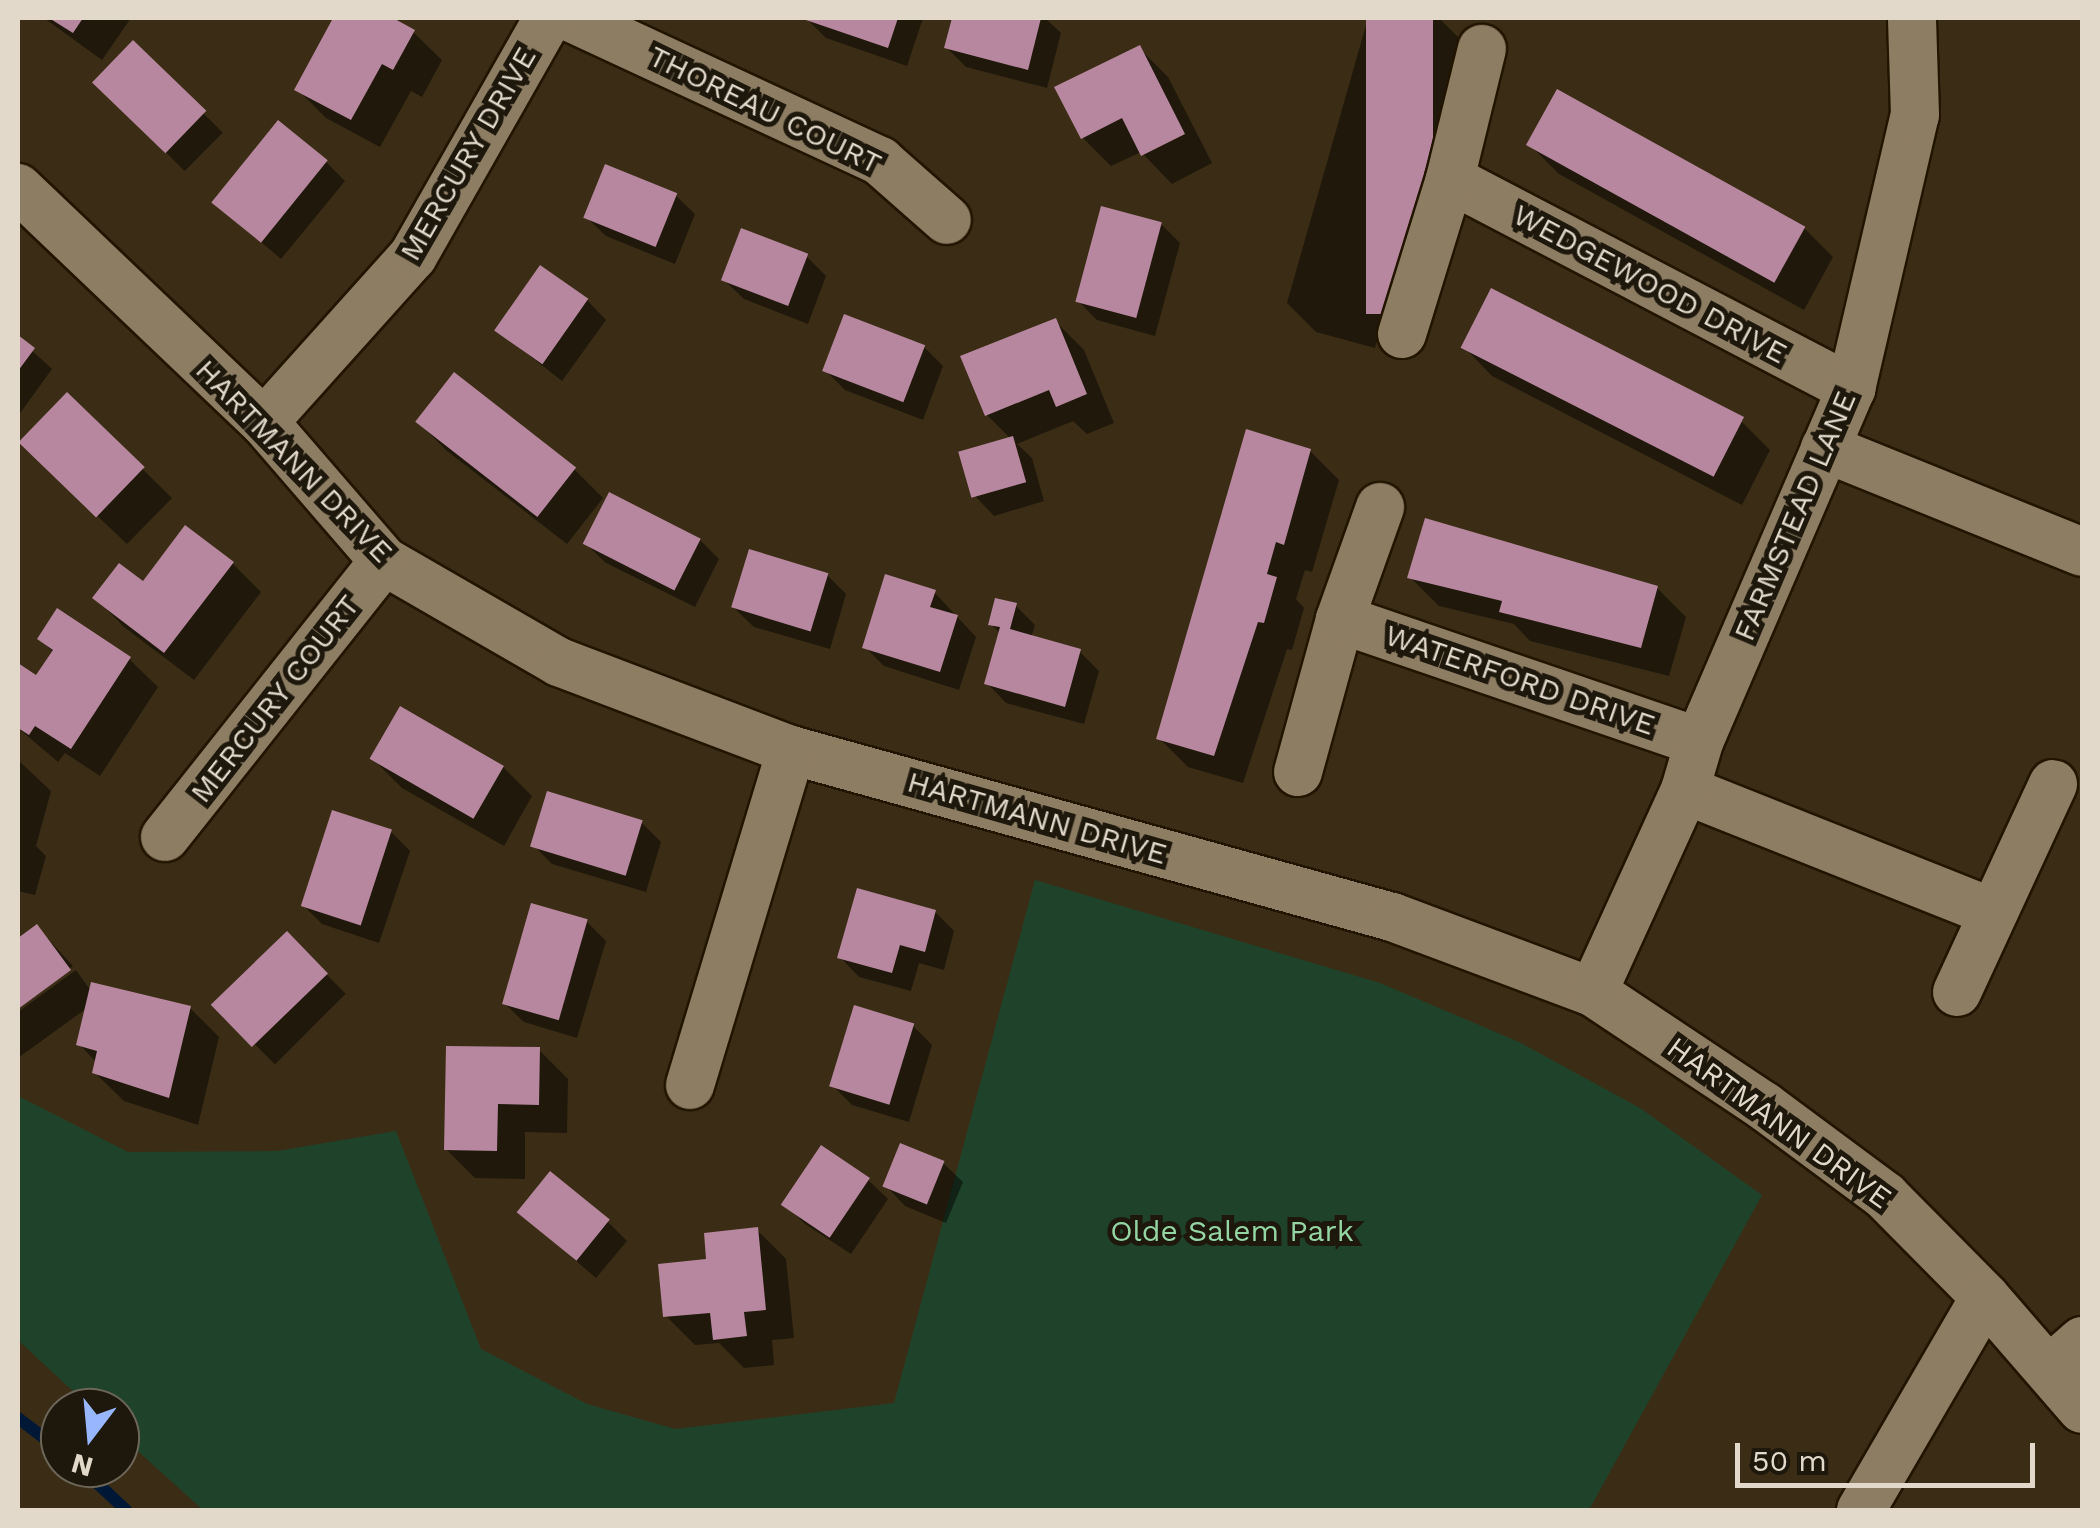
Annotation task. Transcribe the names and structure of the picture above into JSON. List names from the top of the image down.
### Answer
{
  "streets": {
    "street": [
      "THOREAU COURT",
      "MERCURY DRIVE",
      "WEDGEWOOD DRIVE",
      "HARTMANN DRIVE",
      "FARMSTEAD LANE",
      "WATERFORD DRIVE",
      "MERCURY COURT"
    ]
  },
  "crossings": [
    ["MERCURY DRIVE", "HARTMANN DRIVE"],
    ["WEDGEWOOD DRIVE", "FARMSTEAD LANE"],
    ["HARTMANN DRIVE", "FARMSTEAD LANE"],
    ["HARTMANN DRIVE", "MERCURY COURT"],
    ["FARMSTEAD LANE", "WATERFORD DRIVE"]
  ],
  "parks": ["Olde Salem Park"],
  "scale_bar": "50 m",
  "north": "bottom"
}
